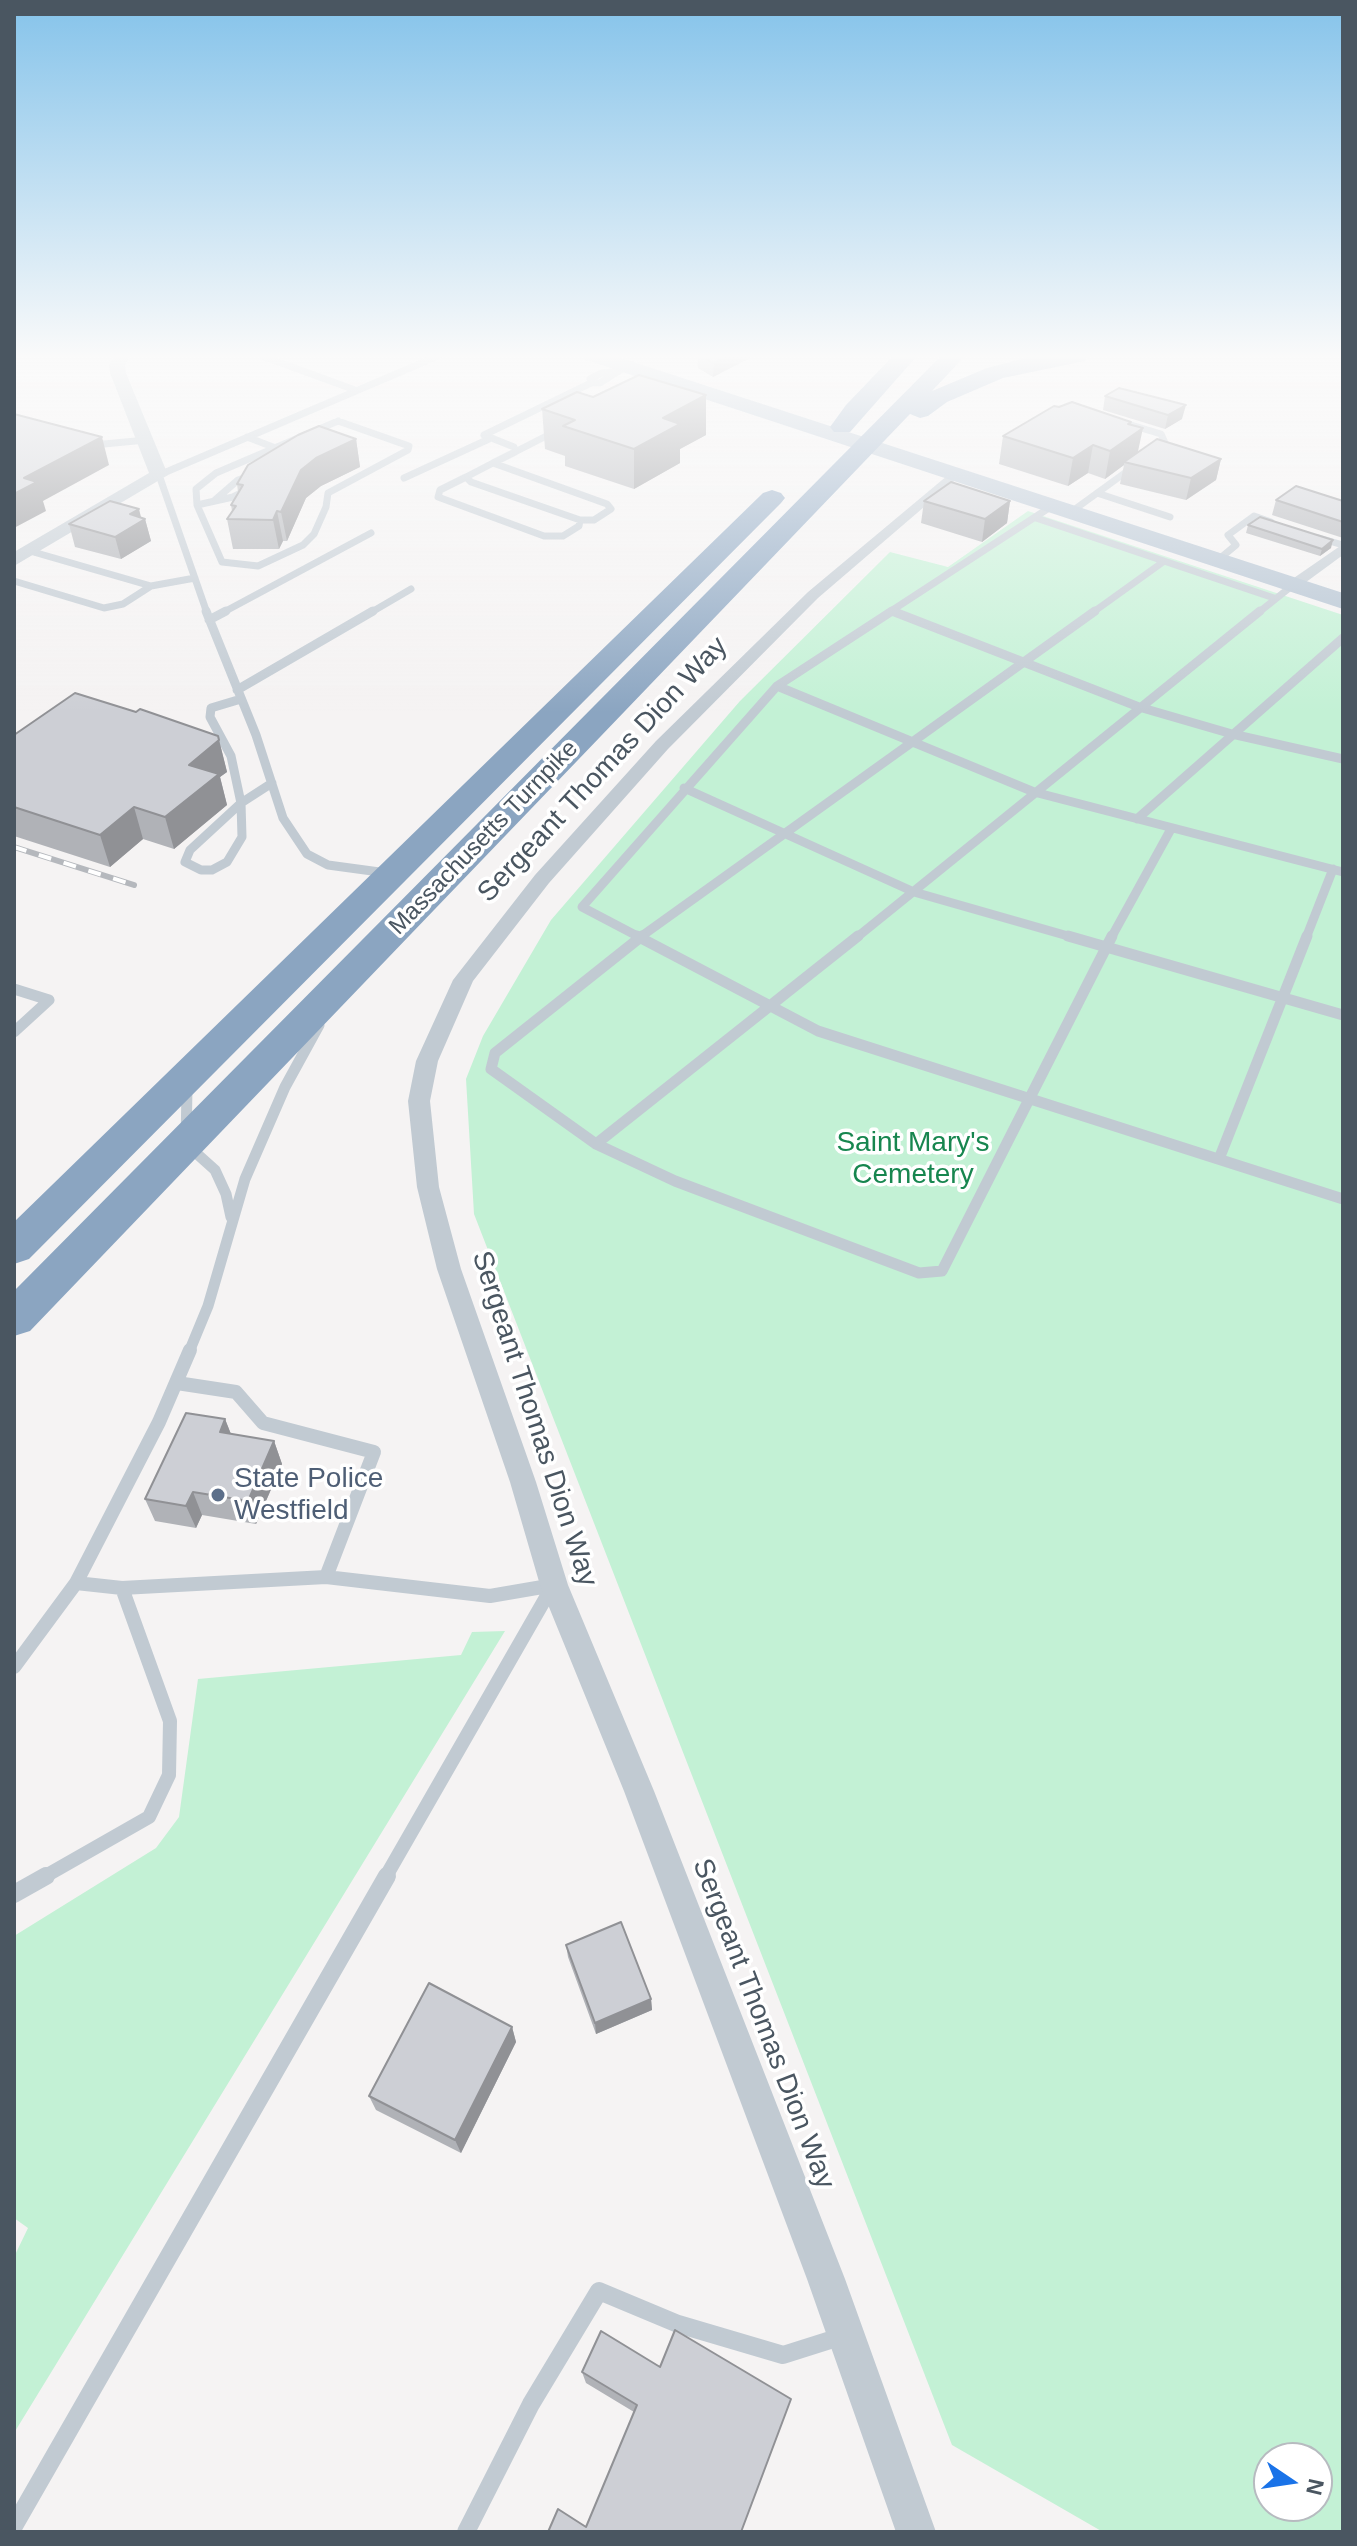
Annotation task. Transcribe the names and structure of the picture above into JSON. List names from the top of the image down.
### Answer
{
  "streets": {
    "highway": ["Massachusetts Turnpike"],
    "street": ["Sergeant Thomas Dion Way"]
  },
  "parks": ["Saint Mary's Cemetery"],
  "places": ["State Police Westfield"],
  "north": "right"
}
